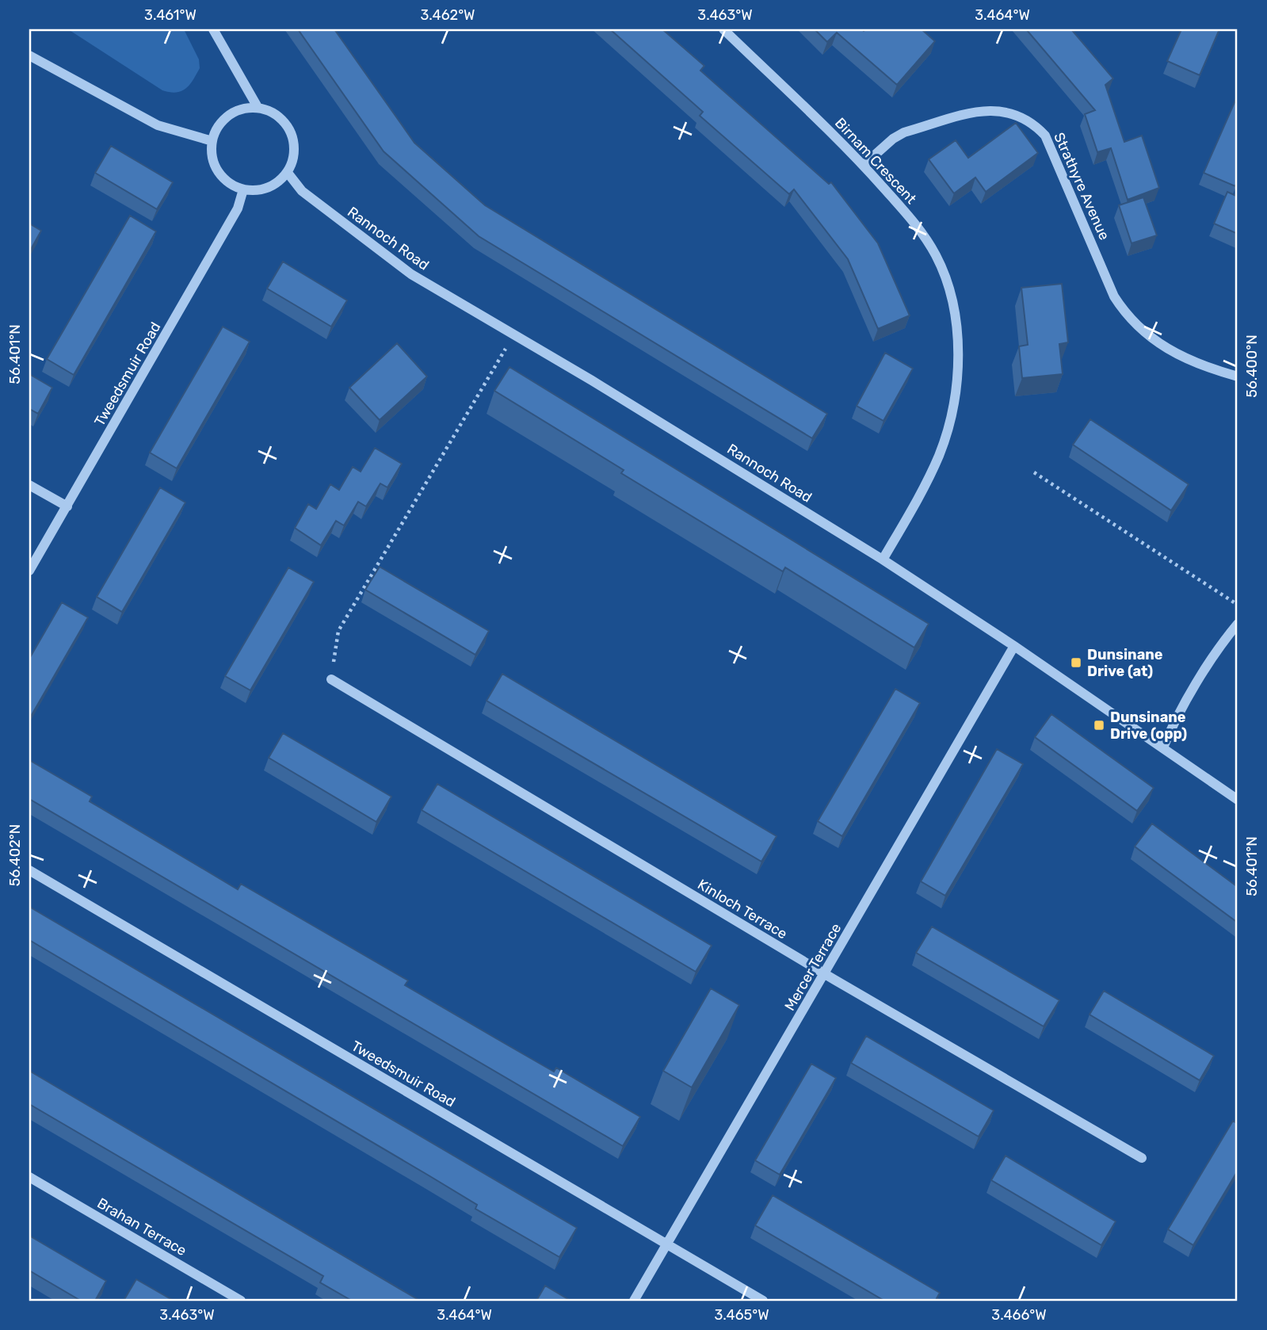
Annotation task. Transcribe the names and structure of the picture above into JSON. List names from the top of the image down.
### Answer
{
  "streets": {
    "street": [
      "Birnam Crescent",
      "Strathyre Avenue",
      "Rannoch Road",
      "Tweedsmuir Road",
      "Kinloch Terrace",
      "Mercer Terrace",
      "Brahan Terrace"
    ]
  },
  "crossings": [
    ["Birnam Crescent", "Strathyre Avenue"],
    ["Birnam Crescent", "Rannoch Road"],
    ["Rannoch Road", "Tweedsmuir Road"],
    ["Rannoch Road", "Mercer Terrace"],
    ["Tweedsmuir Road", "Mercer Terrace"],
    ["Kinloch Terrace", "Mercer Terrace"]
  ],
  "places": {
    "transit": ["Dunsinane Drive (at)", "Dunsinane Drive (opp)"]
  },
  "coordinates": [
    "3.461°W",
    "3.462°W",
    "3.463°W",
    "3.464°W",
    "56.401°N",
    "56.400°N",
    "56.402°N",
    "3.465°W",
    "3.466°W"
  ]
}
